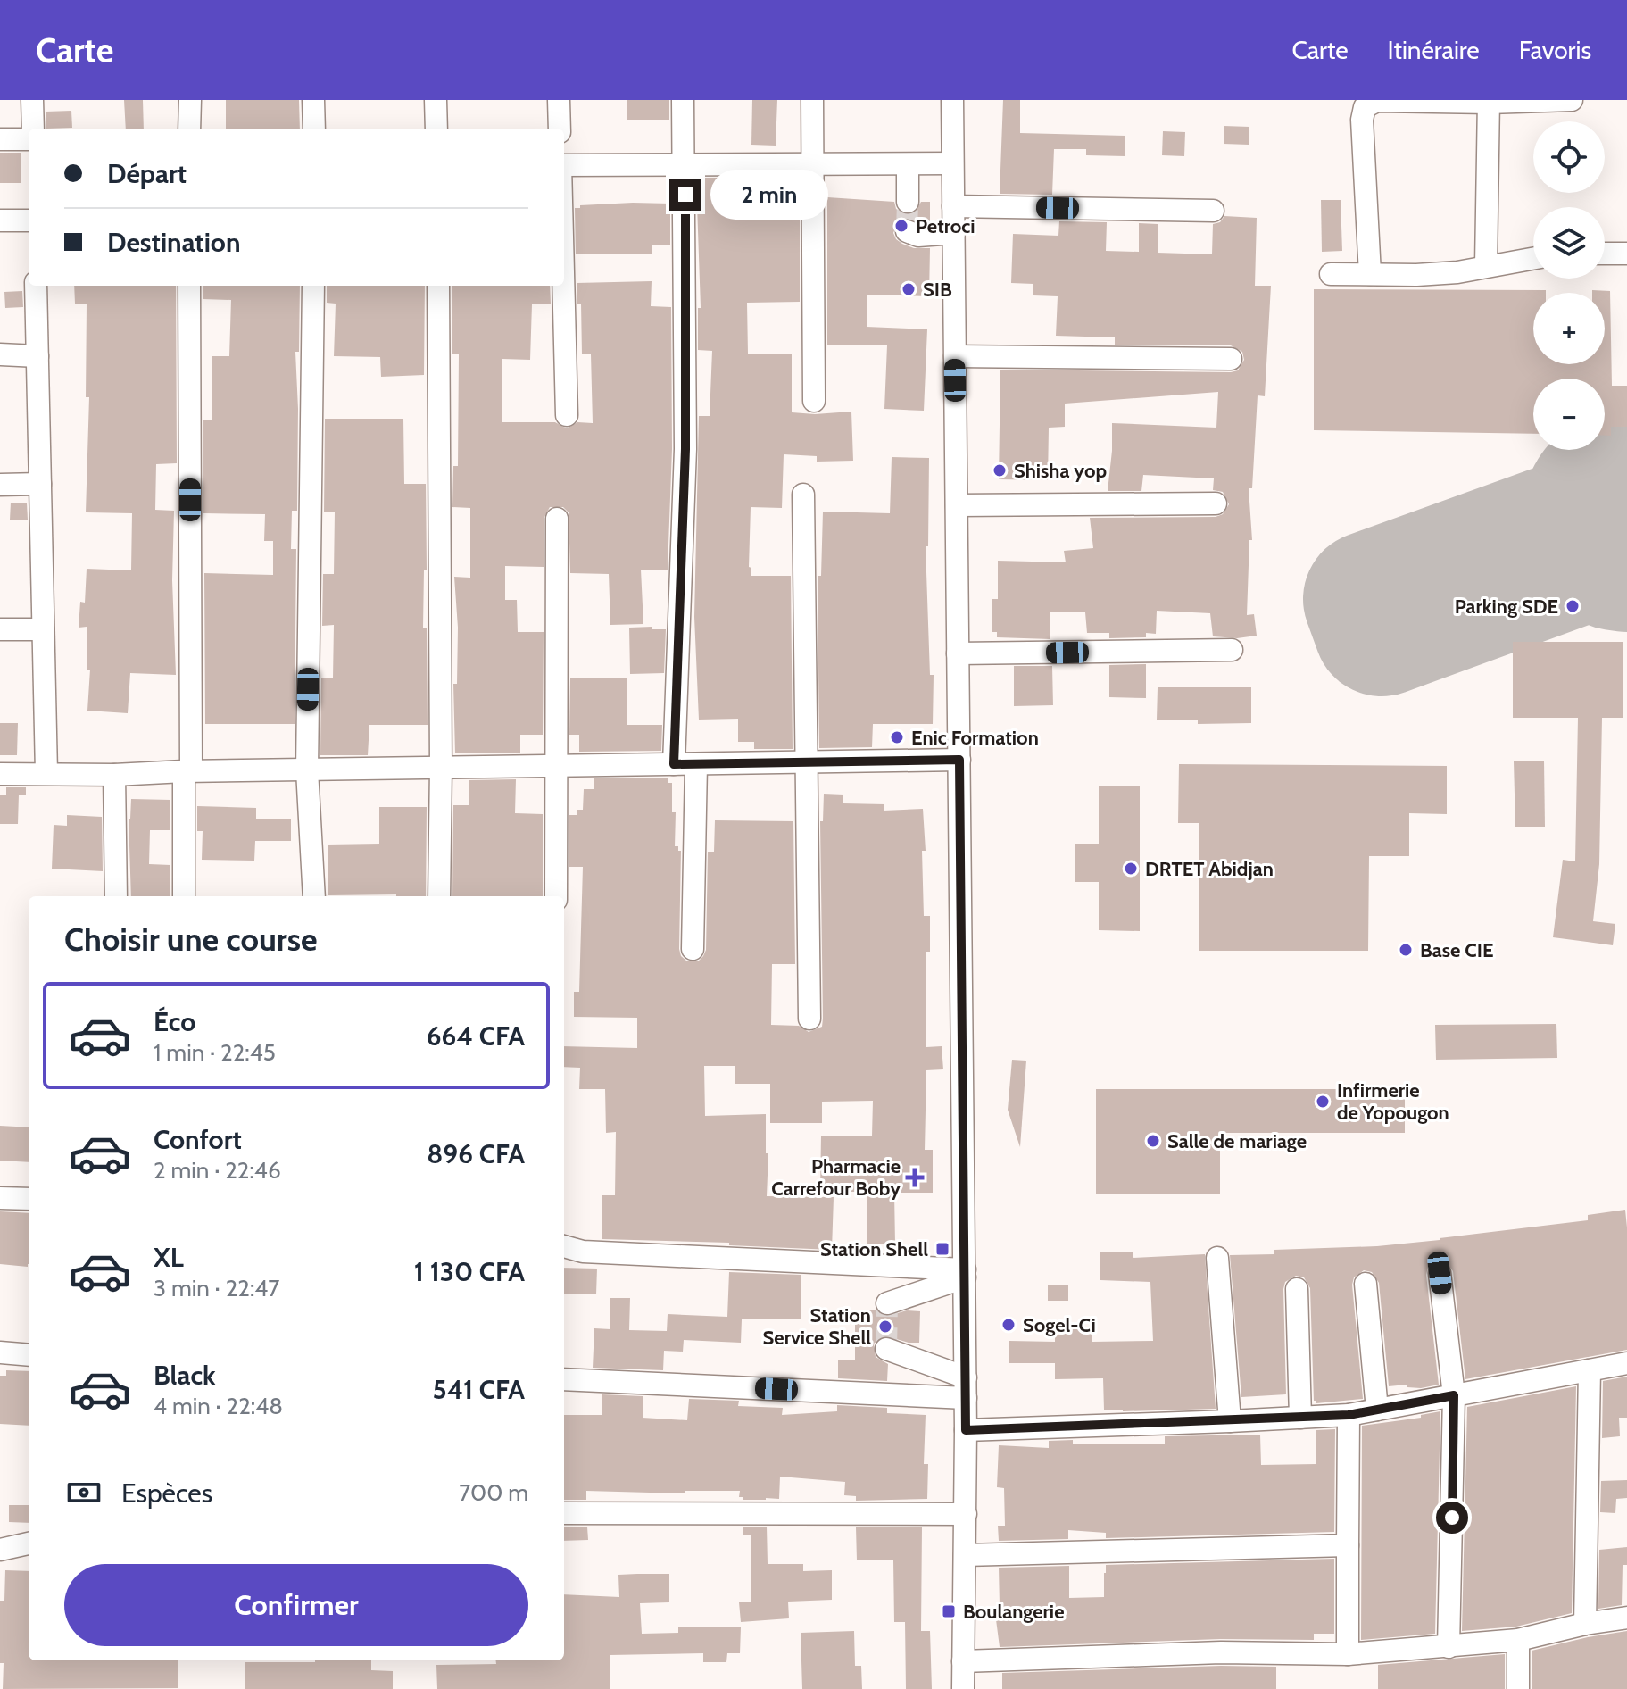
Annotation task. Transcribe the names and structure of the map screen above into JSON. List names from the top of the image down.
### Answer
{
  "places": {
    "other": [
      "Petroci",
      "SIB",
      "Shisha yop",
      "Parking SDE",
      "Enic Formation",
      "DRTET Abidjan",
      "Base CIE",
      "Infirmerie de Yopougon",
      "Salle de mariage",
      "Sogel-Ci",
      "Station Service Shell"
    ],
    "health": ["Pharmacie Carrefour Boby"],
    "transit": ["Station Shell", "Boulangerie"]
  },
  "page": {
    "header": "Carte",
    "nav": ["Carte", "Itinéraire", "Favoris"],
    "map_buttons": ["+", "−"],
    "banner": ["Départ", "Destination"],
    "bubble": "2 min",
    "heading": "Choisir une course",
    "list": [
      {
        "name": "Éco",
        "note": "1 min · 22:45",
        "value": "664 CFA"
      },
      {
        "name": "Confort",
        "note": "2 min · 22:46",
        "value": "896 CFA"
      },
      {
        "name": "XL",
        "note": "3 min · 22:47",
        "value": "1 130 CFA"
      },
      {
        "name": "Black",
        "note": "4 min · 22:48",
        "value": "541 CFA"
      }
    ],
    "pay": ["Espèces", "700 m"],
    "buttons": "Confirmer"
  }
}
